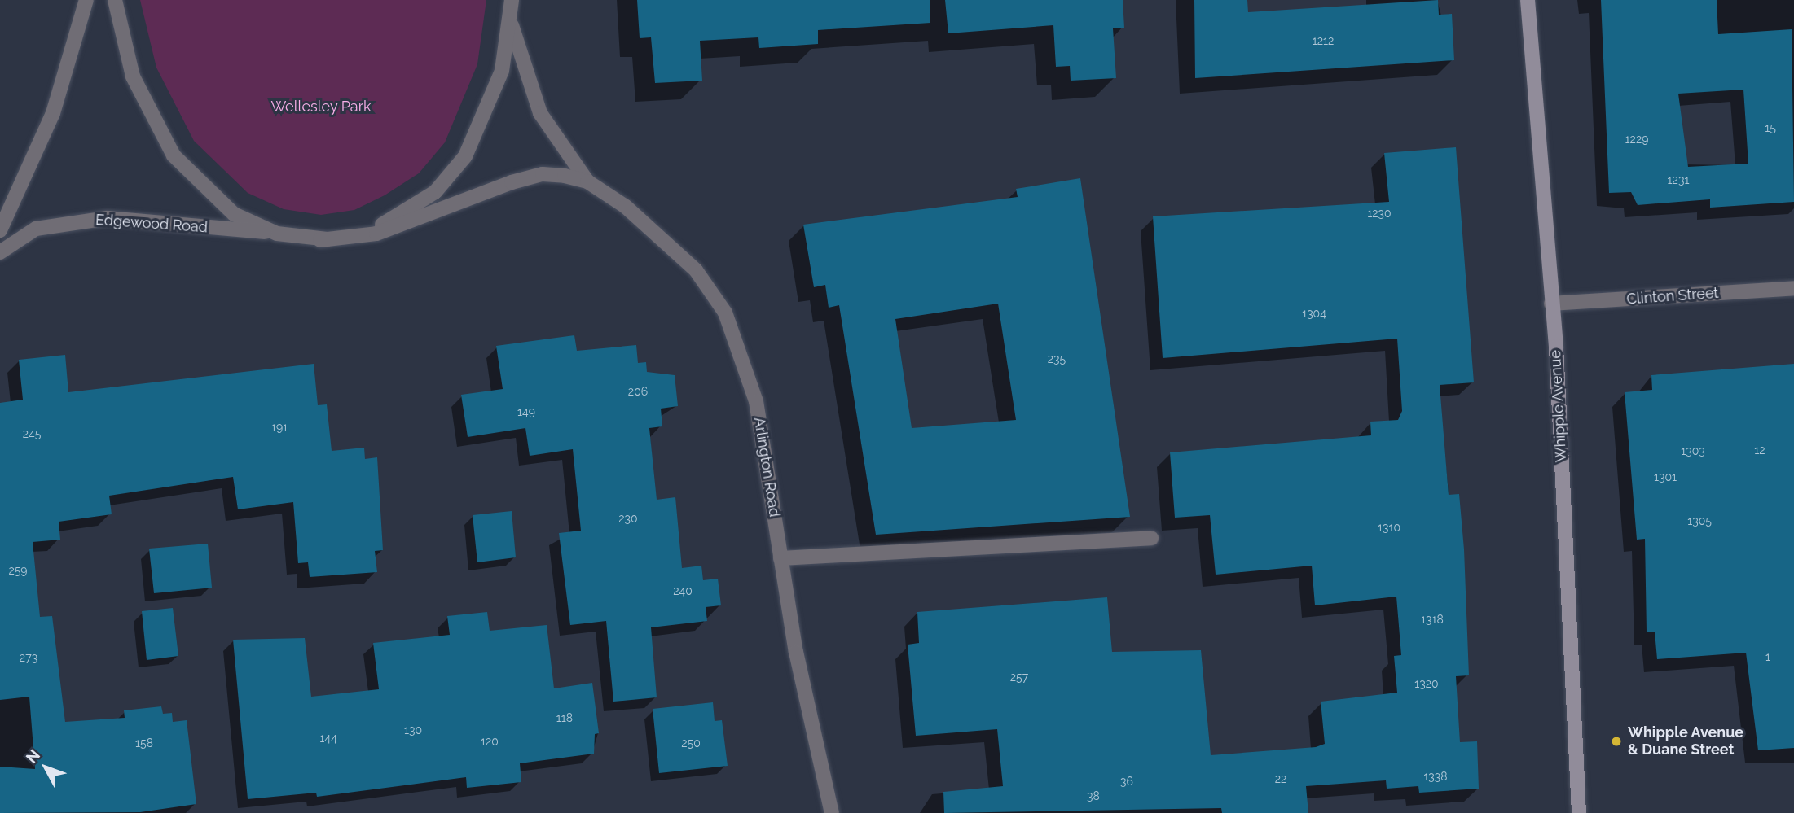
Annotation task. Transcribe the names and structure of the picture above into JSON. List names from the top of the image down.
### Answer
{
  "streets": {
    "main road": ["Whipple Avenue"],
    "street": ["Edgewood Road", "Clinton Street", "Arlington Road"]
  },
  "crossings": [
    ["Clinton Street", "Whipple Avenue"]
  ],
  "parks": ["Wellesley Park"],
  "places": ["Whipple Avenue & Duane Street"],
  "house_numbers": [
    "1212",
    "15",
    "1229",
    "1231",
    "1230",
    "1304",
    "235",
    "206",
    "149",
    "191",
    "245",
    "12",
    "1303",
    "1301",
    "230",
    "1305",
    "1310",
    "259",
    "240",
    "1318",
    "1",
    "273",
    "257",
    "1320",
    "118",
    "130",
    "144",
    "120",
    "158",
    "250",
    "1338",
    "22",
    "36",
    "38"
  ],
  "north": "top left"
}
